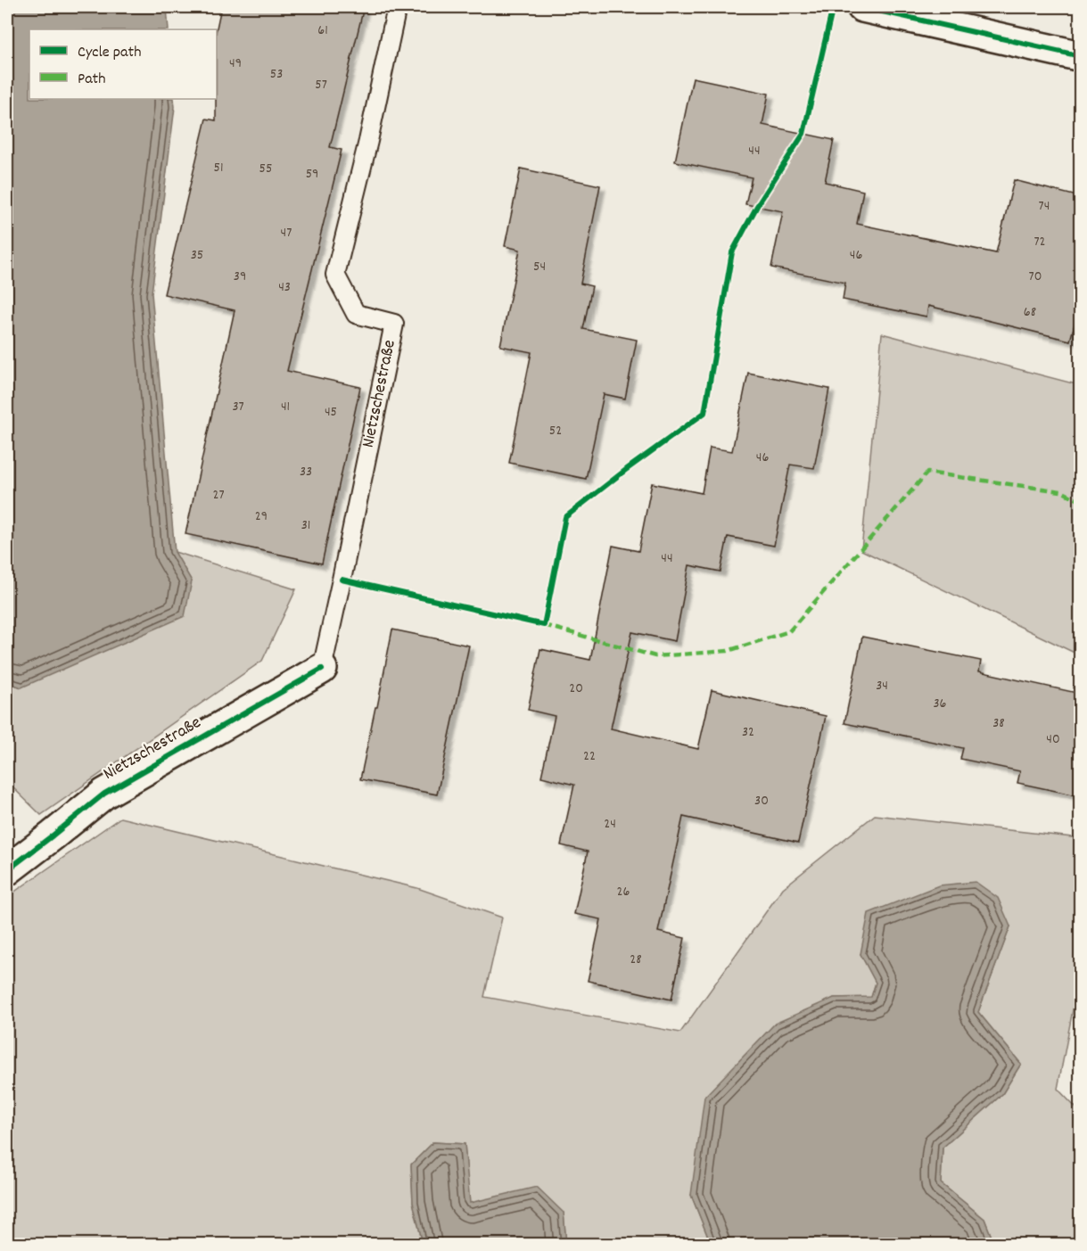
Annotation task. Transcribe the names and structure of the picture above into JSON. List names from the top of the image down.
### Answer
{
  "streets": {
    "street": ["Nietzschestraße"]
  },
  "house_numbers": [
    "61",
    "49",
    "53",
    "57",
    "44",
    "51",
    "55",
    "59",
    "74",
    "47",
    "72",
    "35",
    "46",
    "54",
    "39",
    "70",
    "43",
    "68",
    "37",
    "41",
    "45",
    "52",
    "46",
    "33",
    "27",
    "29",
    "31",
    "44",
    "34",
    "20",
    "36",
    "38",
    "32",
    "40",
    "22",
    "30",
    "24",
    "26",
    "28"
  ],
  "legend": ["Cycle path", "Path"]
}
